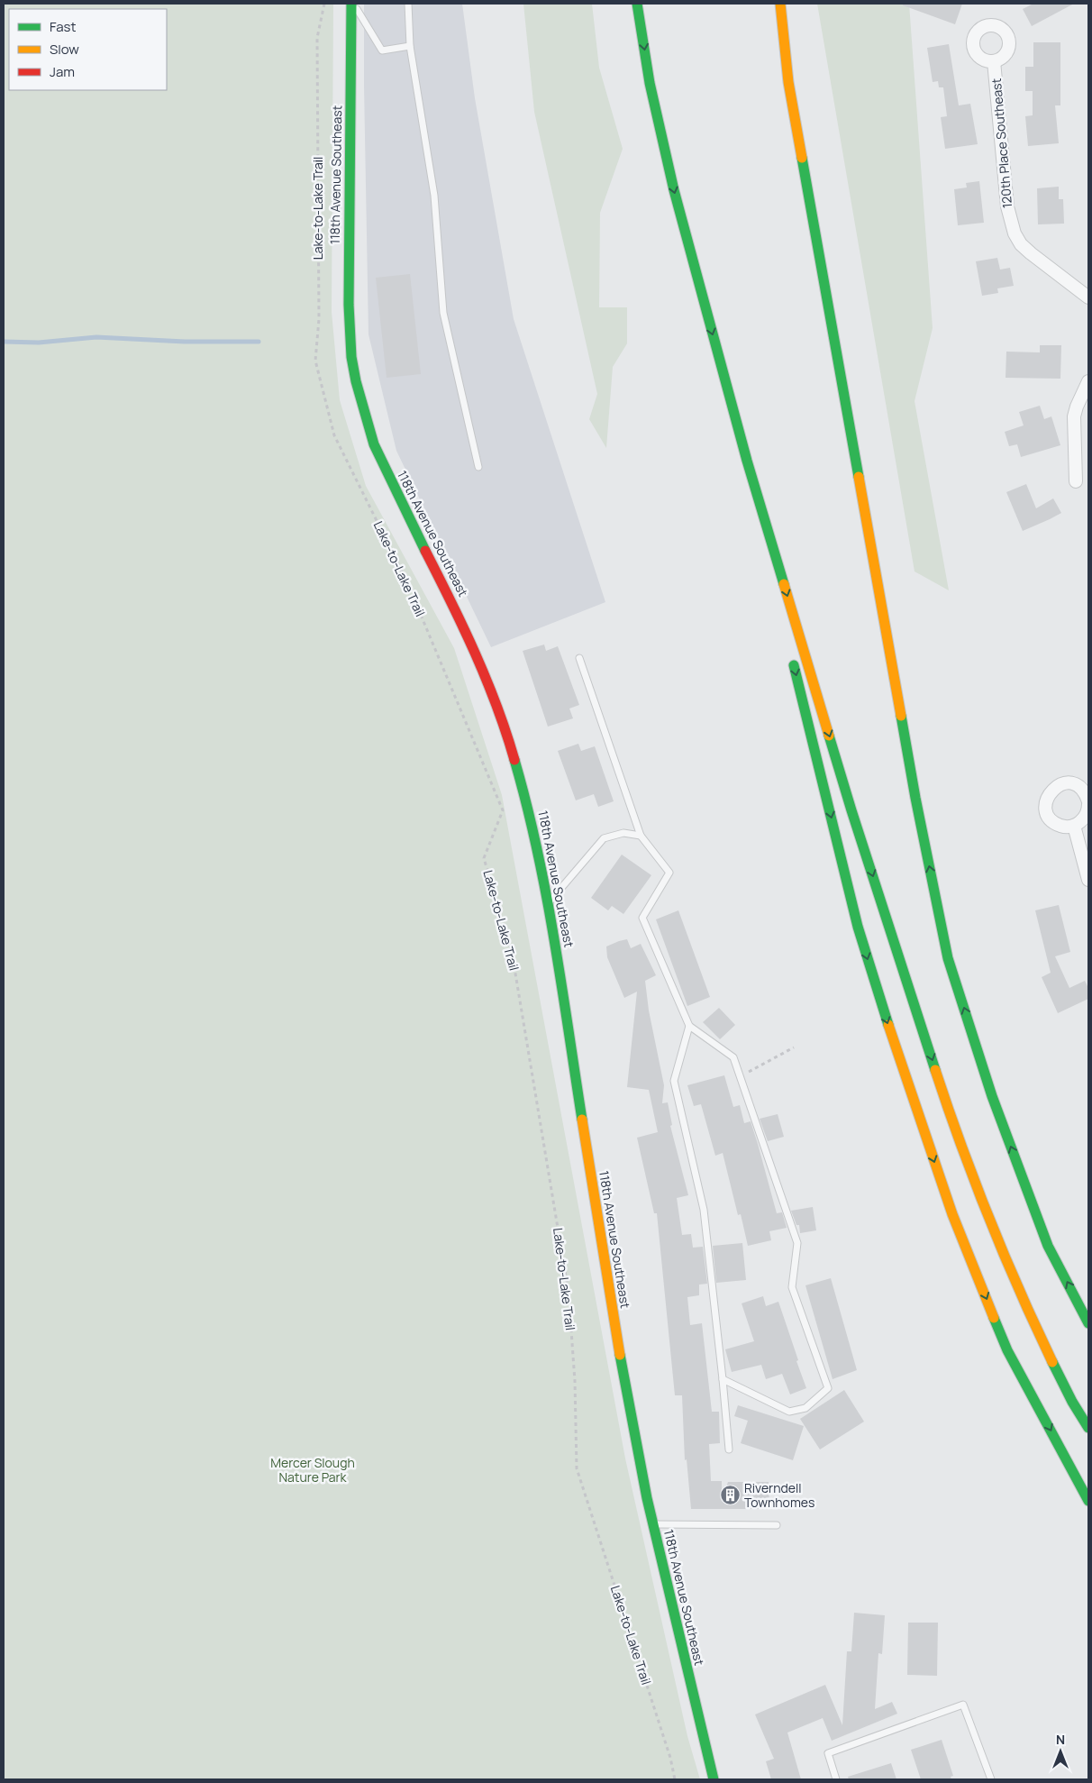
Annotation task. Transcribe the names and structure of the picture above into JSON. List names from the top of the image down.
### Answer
{
  "streets": {
    "main road": ["118th Avenue Southeast"],
    "street": ["120th Place Southeast"],
    "path": ["Lake-to-Lake Trail"]
  },
  "parks": ["Mercer Slough Nature Park"],
  "places": {
    "building": ["Riverndell Townhomes"]
  },
  "legend": ["Fast", "Slow", "Jam"],
  "north": "top"
}
